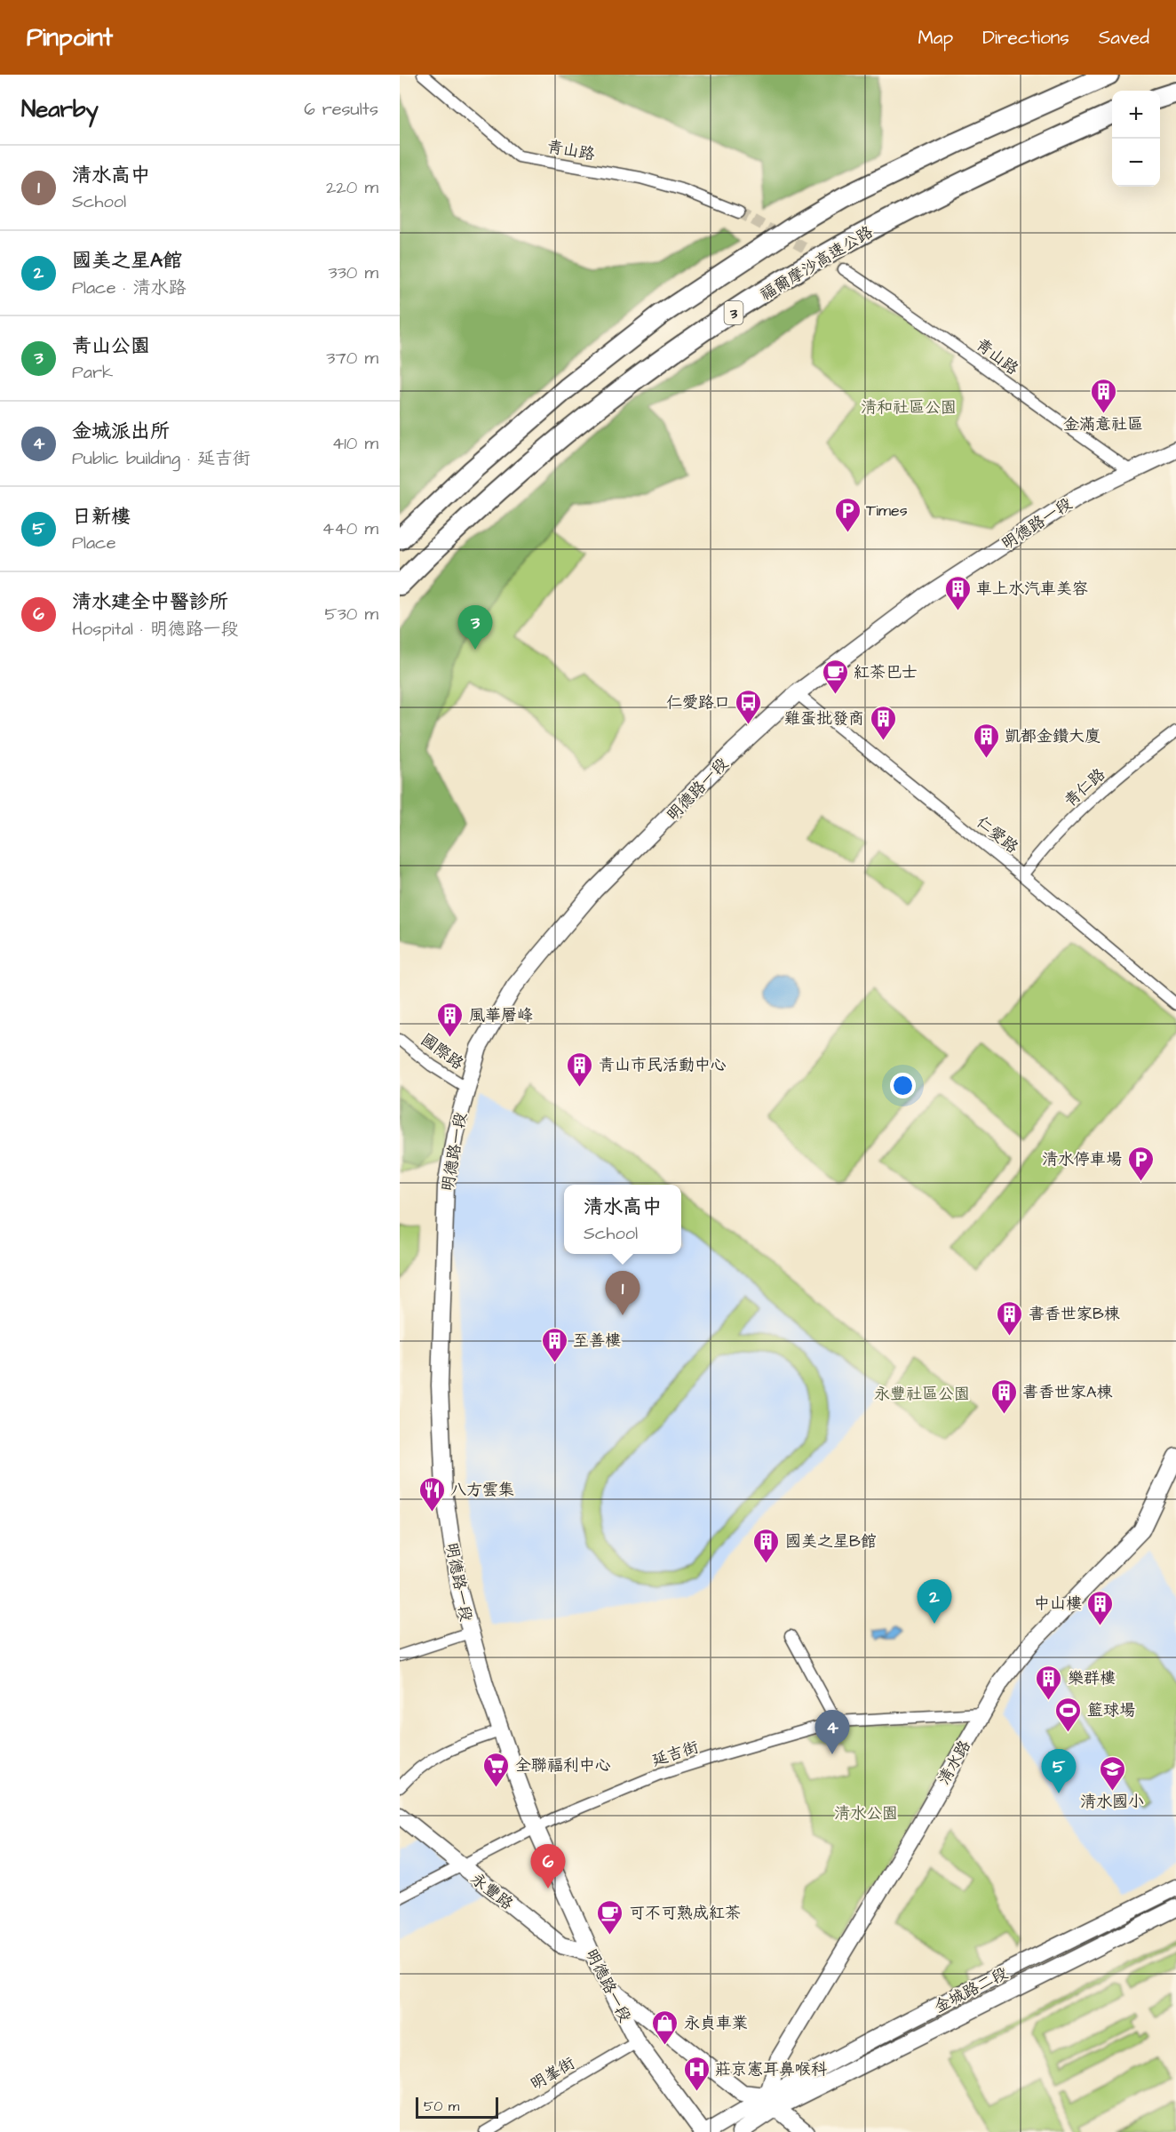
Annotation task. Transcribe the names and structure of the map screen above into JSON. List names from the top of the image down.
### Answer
{
  "streets": {
    "highway": ["福爾摩沙高速公路", "3"],
    "street": [
      "青山路",
      "明德路一段",
      "青仁路",
      "仁愛路",
      "國際路",
      "延吉街",
      "清水路",
      "永豐路",
      "金城路二段",
      "明峯街"
    ]
  },
  "crossings": [
    ["青山路", "明德路一段"],
    ["明德路一段", "仁愛路"],
    ["明德路一段", "國際路"],
    ["明德路一段", "延吉街"],
    ["明德路一段", "永豐路"],
    ["明德路一段", "明峯街"],
    ["青仁路", "仁愛路"],
    ["延吉街", "清水路"],
    ["延吉街", "永豐路"],
    ["清水路", "金城路二段"]
  ],
  "parks": ["清和社區公園", "永豐社區公園", "清水公園"],
  "places": {
    "building": [
      "金滿意社區",
      "車上水汽車美容",
      "雞蛋批發商",
      "凱都金鑽大廈",
      "風華層峰",
      "青山市民活動中心",
      "書香世家B棟",
      "至善樓",
      "書香世家A棟",
      "國美之星B館",
      "中山樓",
      "樂群樓"
    ],
    "parking": ["Times", "清水停車場"],
    "cafe": ["紅茶巴士", "可不可熟成紅茶"],
    "bus stop": ["仁愛路口"],
    "restaurant": ["八方雲集"],
    "sports": ["籃球場"],
    "supermarket": ["全聯福利中心"],
    "school or university": ["清水國小"],
    "shop": ["永貞車業"],
    "hospital": ["莊京憲耳鼻喉科"]
  },
  "scale_bar": "50 m",
  "page": {
    "header": "Pinpoint",
    "nav": ["Map", "Directions", "Saved"],
    "heading": ["Nearby", "6 results"],
    "map_buttons": ["+", "−"],
    "list": [
      {
        "mark": "1",
        "name": "清水高中",
        "note": "School",
        "value": "220 m"
      },
      {
        "mark": "2",
        "name": "國美之星A館",
        "note": "Place · 清水路",
        "value": "330 m"
      },
      {
        "mark": "3",
        "name": "青山公園",
        "note": "Park",
        "value": "370 m"
      },
      {
        "mark": "4",
        "name": "金城派出所",
        "note": "Public building · 延吉街",
        "value": "410 m"
      },
      {
        "mark": "5",
        "name": "日新樓",
        "note": "Place",
        "value": "440 m"
      },
      {
        "mark": "6",
        "name": "清水建全中醫診所",
        "note": "Hospital · 明德路一段",
        "value": "530 m"
      }
    ],
    "pins": [
      "3",
      "1",
      "2",
      "4",
      "5",
      "6"
    ],
    "popup": ["清水高中", "School"],
    "scale": "50 m"
  }
}
